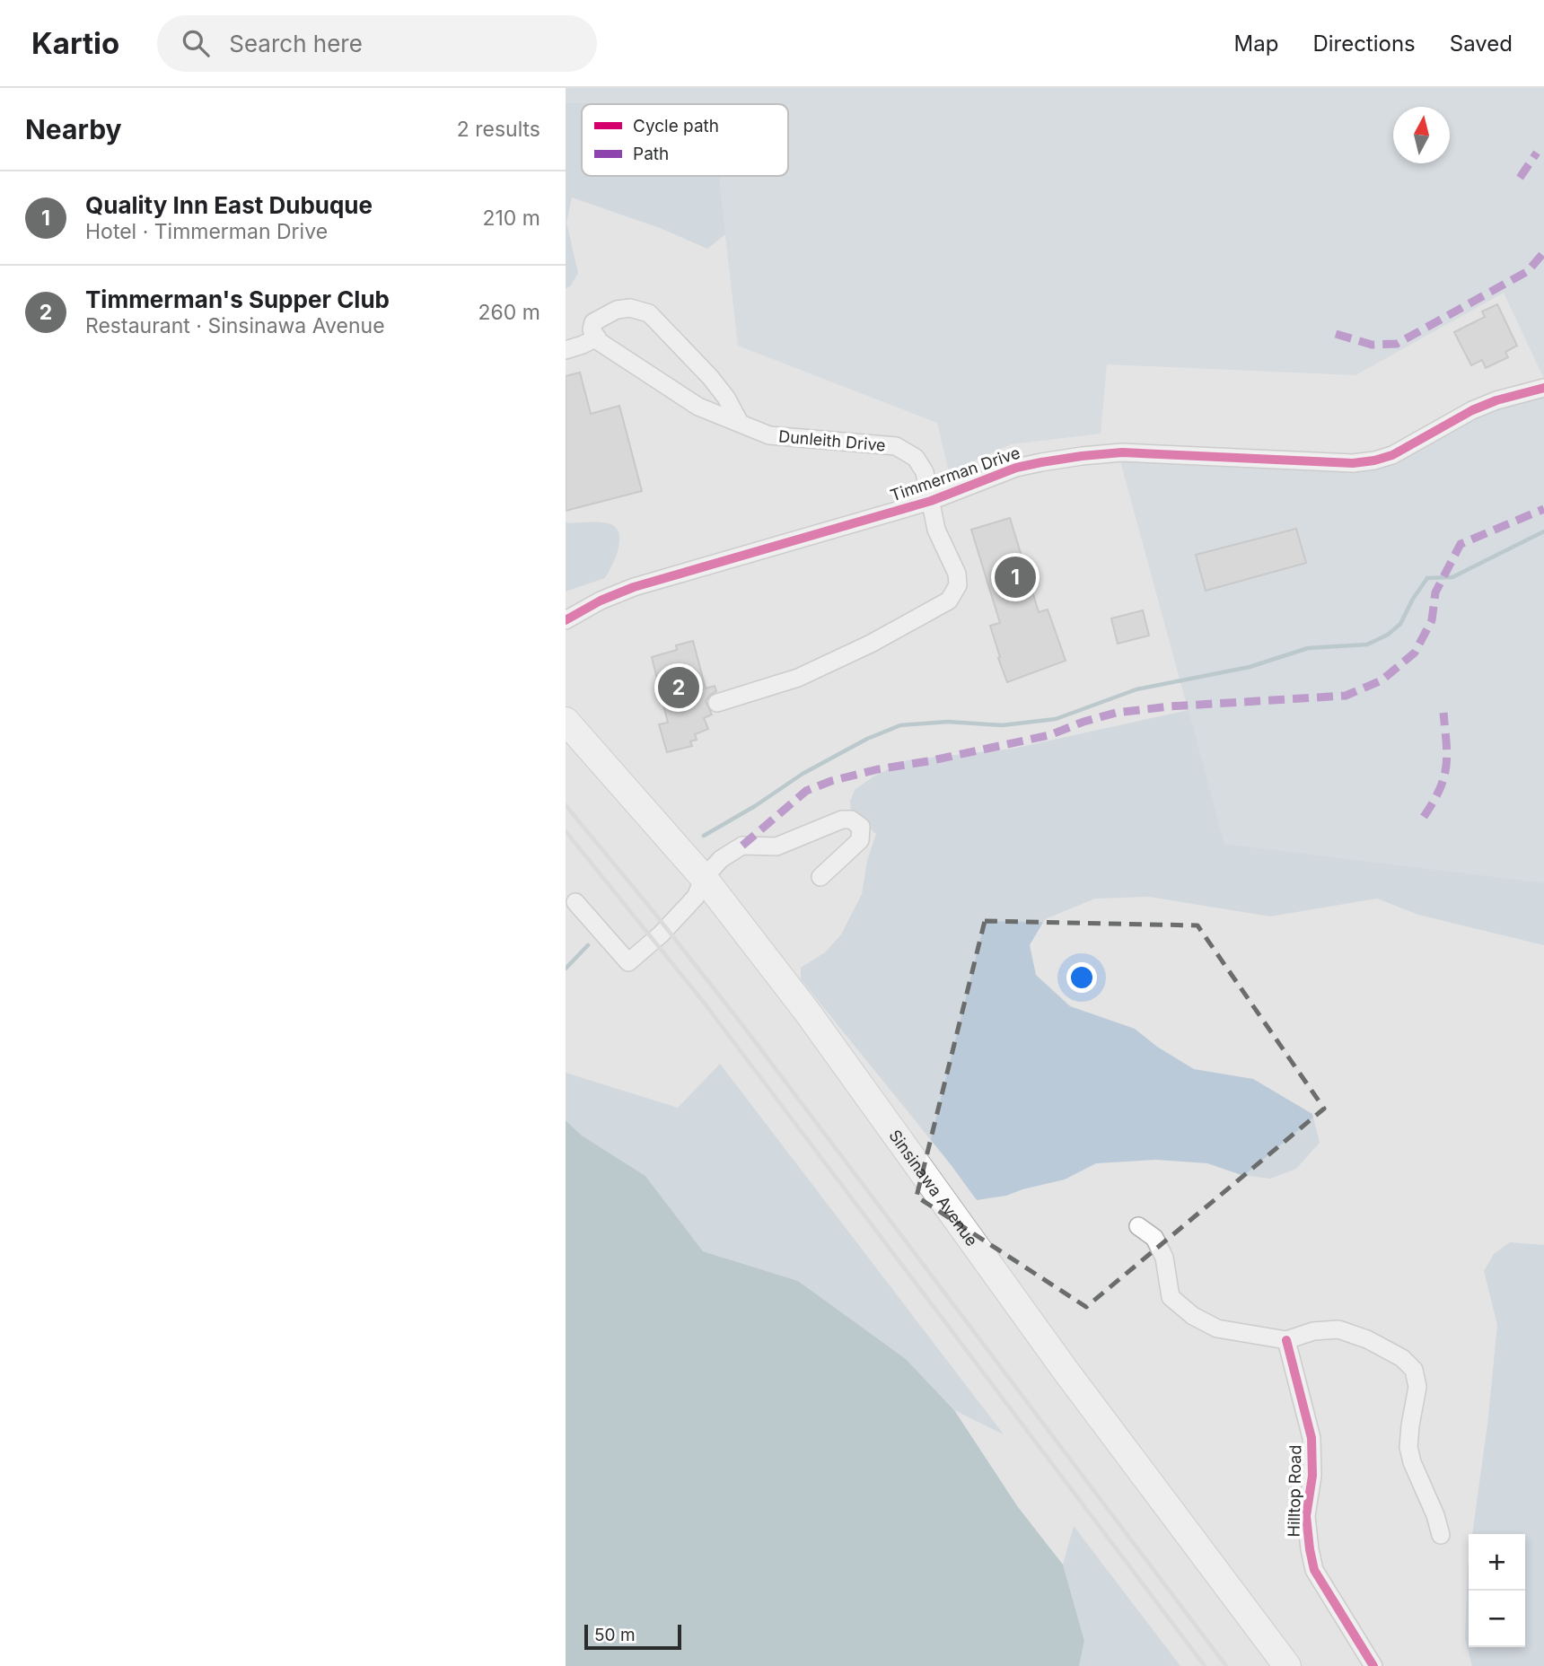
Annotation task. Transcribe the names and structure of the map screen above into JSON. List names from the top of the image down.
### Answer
{
  "streets": {
    "highway": ["Sinsinawa Avenue"],
    "street": ["Dunleith Drive", "Timmerman Drive", "Hilltop Road"]
  },
  "crossings": [
    ["Dunleith Drive", "Timmerman Drive"]
  ],
  "legend": ["Cycle path", "Path"],
  "scale_bar": "50 m",
  "north": "top",
  "page": {
    "header": "Kartio",
    "search": "Search here",
    "nav": ["Map", "Directions", "Saved"],
    "heading": ["Nearby", "2 results"],
    "list": [
      {
        "mark": "1",
        "name": "Quality Inn East Dubuque",
        "note": "Hotel · Timmerman Drive",
        "value": "210 m"
      },
      {
        "mark": "2",
        "name": "Timmerman's Supper Club",
        "note": "Restaurant · Sinsinawa Avenue",
        "value": "260 m"
      }
    ],
    "pins": ["1", "2"],
    "map_buttons": ["+", "−"],
    "scale": "50 m"
  }
}
